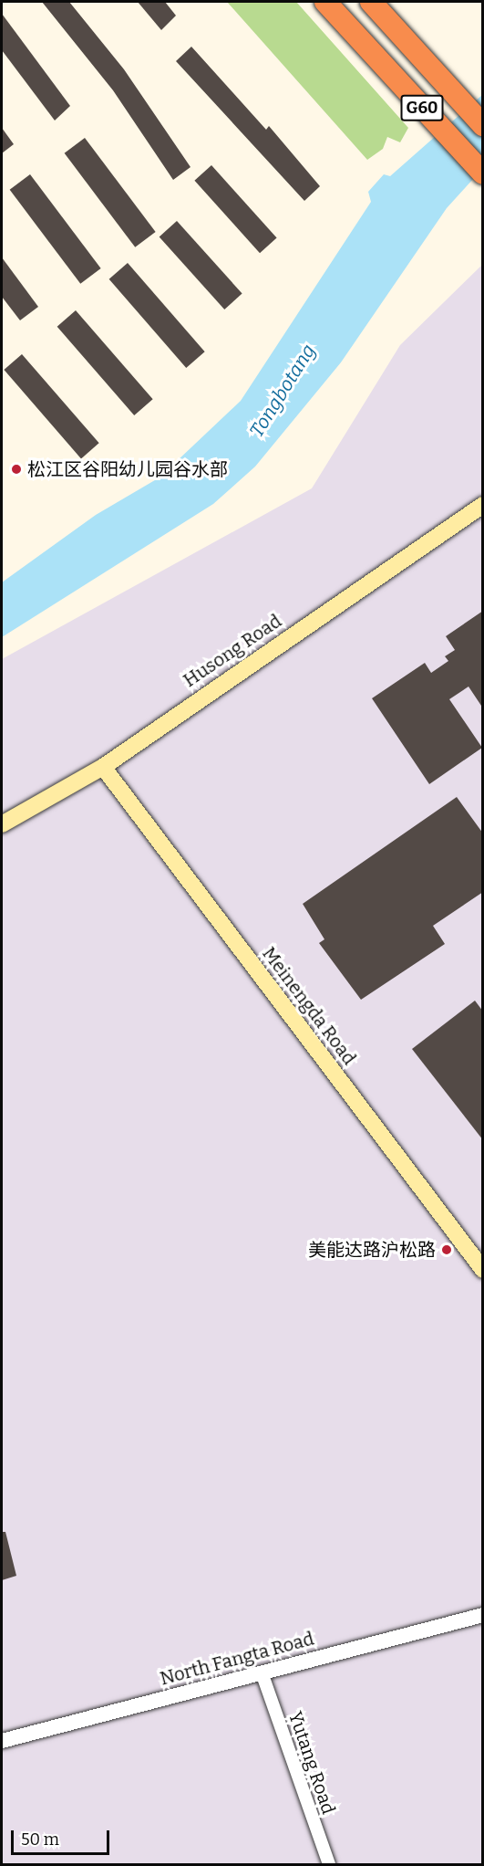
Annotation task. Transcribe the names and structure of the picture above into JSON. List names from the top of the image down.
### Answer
{
  "streets": {
    "highway": ["G60"],
    "main road": ["Husong Road", "Meinengda Road"],
    "street": ["North Fangta Road", "Yutang Road"]
  },
  "crossings": [
    ["Husong Road", "Meinengda Road"],
    ["North Fangta Road", "Yutang Road"]
  ],
  "water": ["Tongbotang"],
  "places": ["松江区谷阳幼儿园谷水部", "美能达路沪松路"],
  "scale_bar": "50 m"
}
